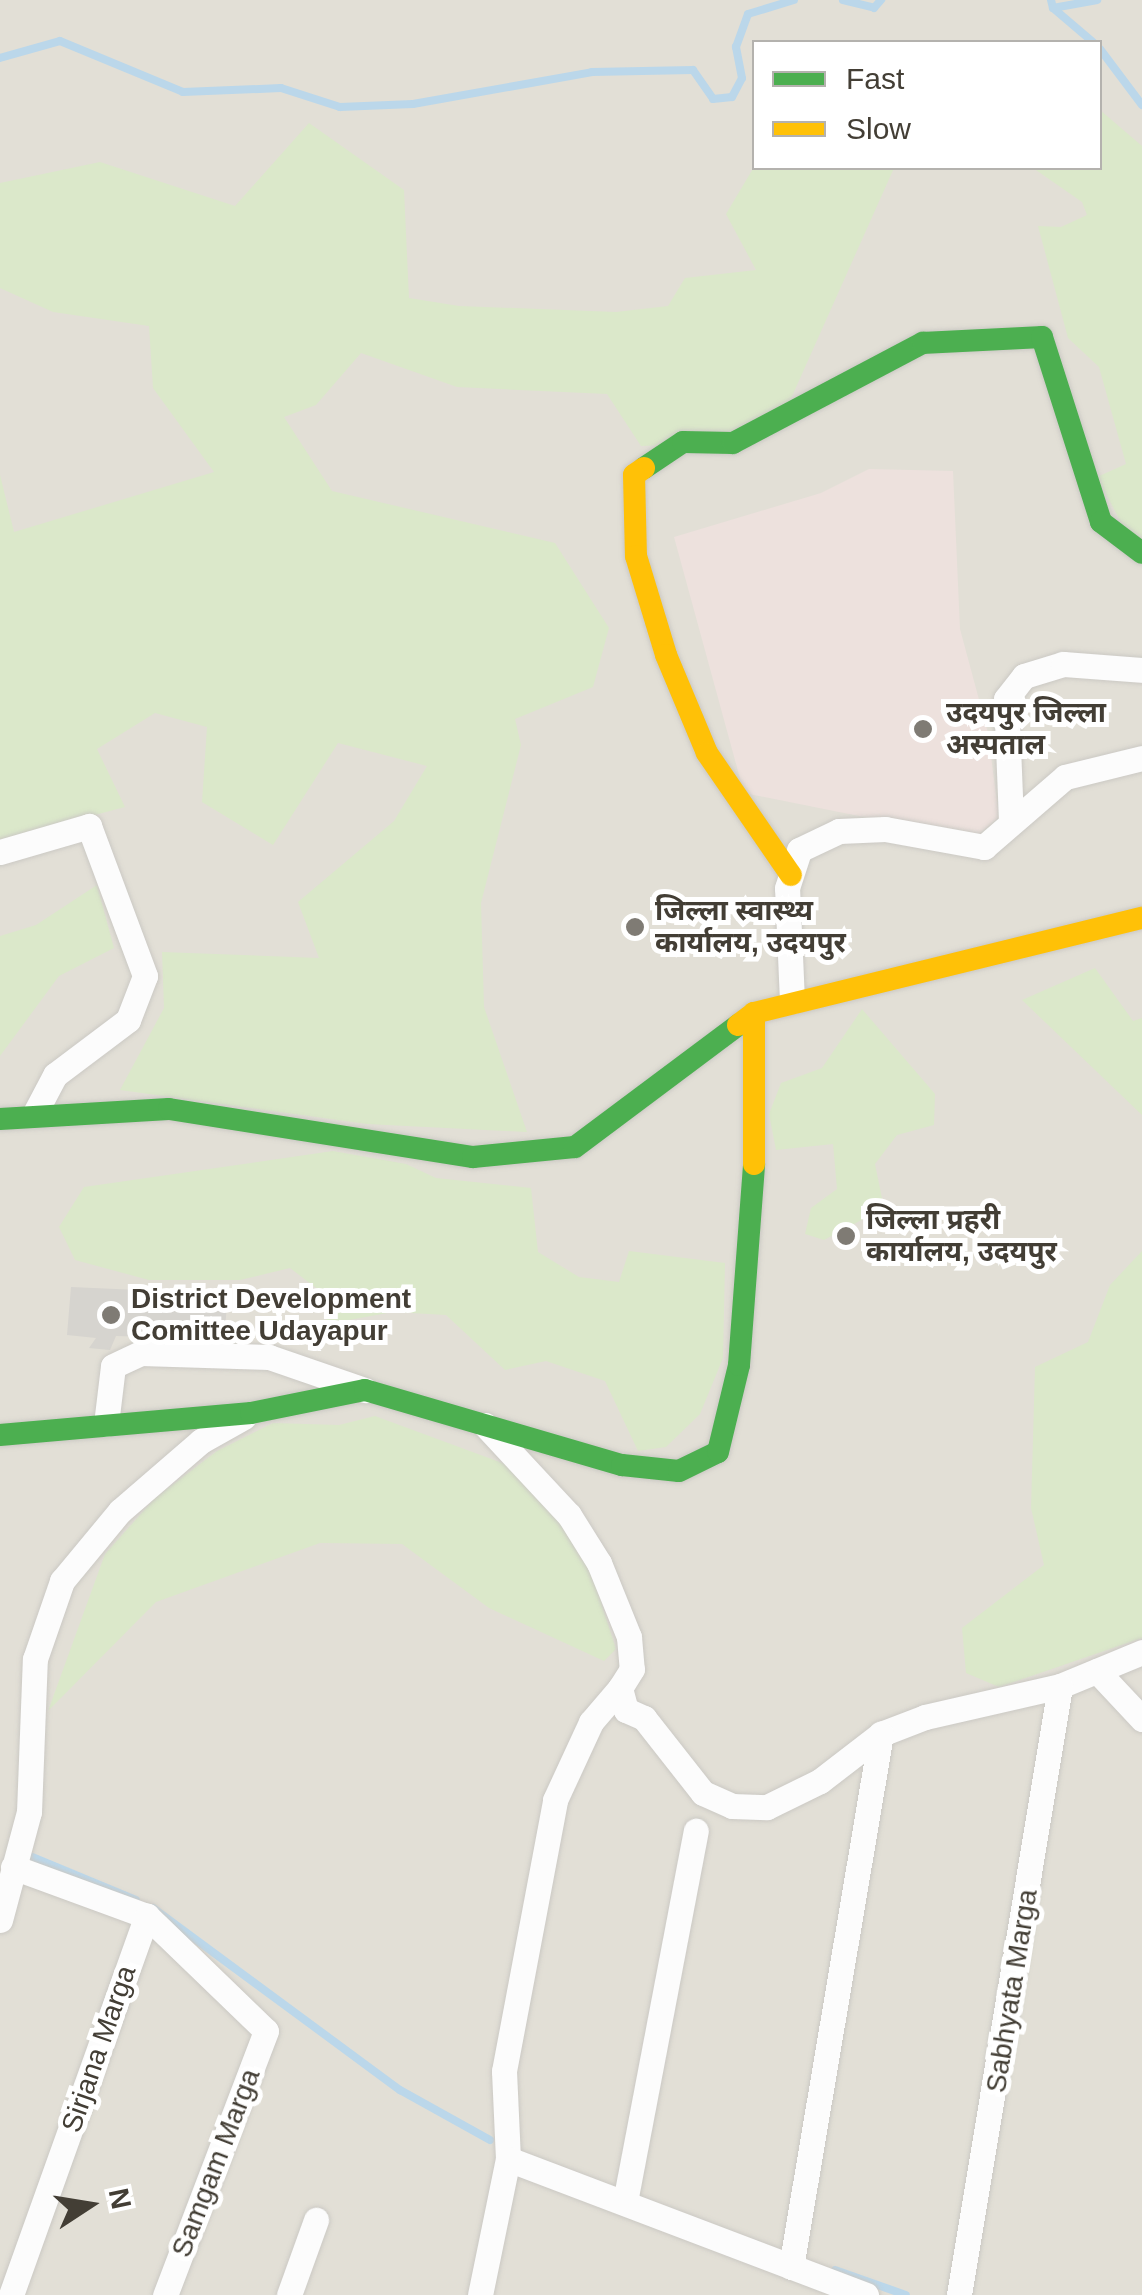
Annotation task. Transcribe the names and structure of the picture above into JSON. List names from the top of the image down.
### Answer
{
  "streets": {
    "street": ["Sabhyata Marga", "Sirjana Marga", "Samgam Marga"]
  },
  "crossings": [
    ["Sirjana Marga", "Samgam Marga"]
  ],
  "places": [
    "उदयपुर जिल्ला अस्पताल",
    "जिल्ला स्वास्थ्य कार्यालय, उदयपुर",
    "जिल्ला प्रहरी कार्यालय, उदयपुर",
    "District Development Comittee Udayapur"
  ],
  "legend": ["Fast", "Slow"],
  "north": "right"
}
